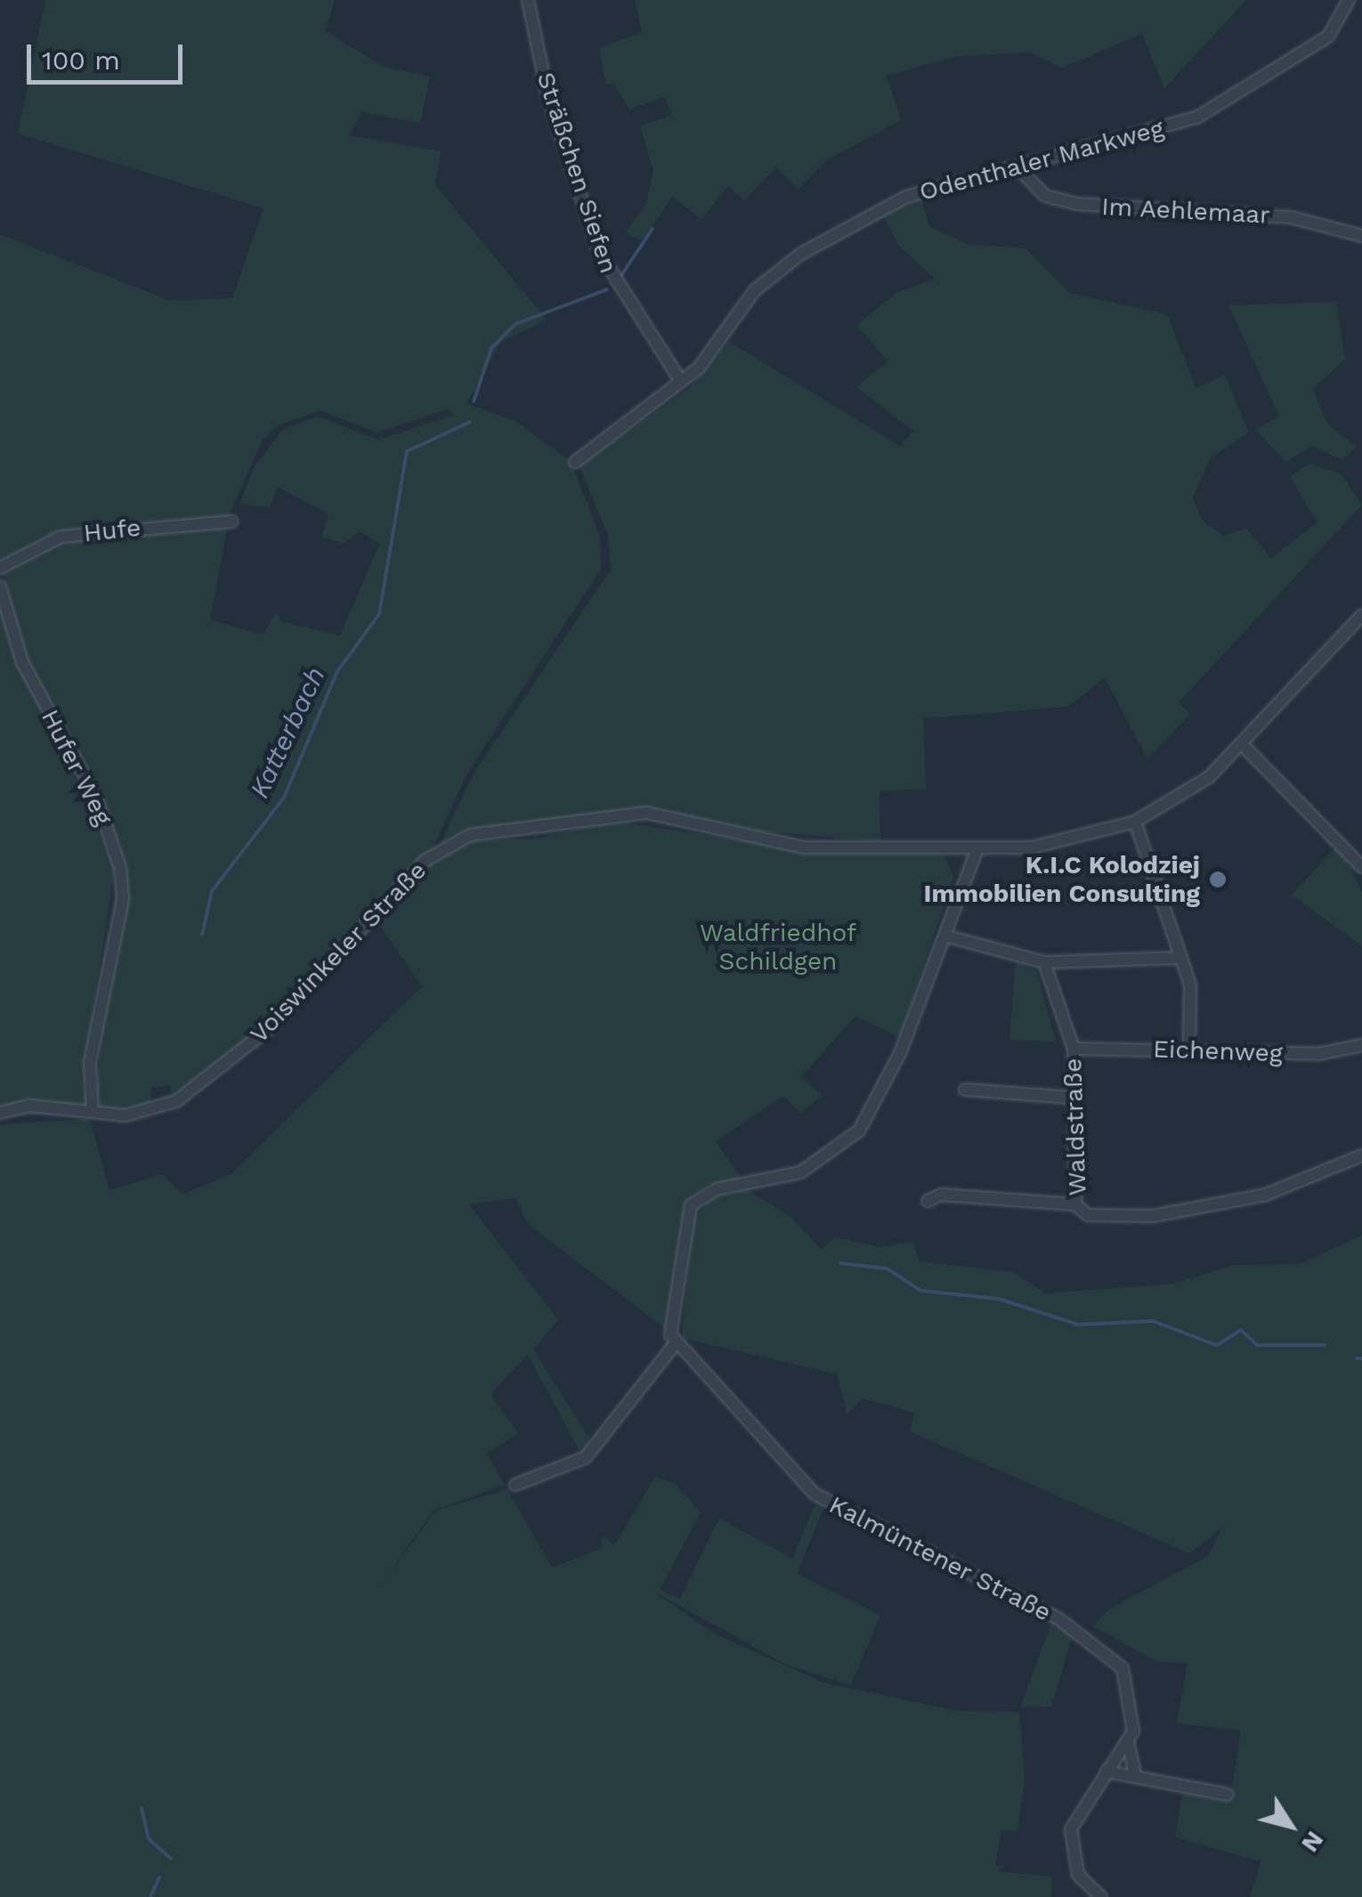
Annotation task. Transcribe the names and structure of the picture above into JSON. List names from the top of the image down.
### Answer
{
  "streets": {
    "street": [
      "Odenthaler Markweg",
      "Sträßchen Siefen",
      "Im Aehlemaar",
      "Hufe",
      "Hufer Weg",
      "Voiswinkeler Straße",
      "Eichenweg",
      "Waldstraße",
      "Kalmüntener Straße"
    ]
  },
  "crossings": [
    ["Odenthaler Markweg", "Sträßchen Siefen"],
    ["Odenthaler Markweg", "Im Aehlemaar"],
    ["Hufer Weg", "Voiswinkeler Straße"],
    ["Eichenweg", "Waldstraße"]
  ],
  "water": ["Katterbach"],
  "parks": ["Waldfriedhof Schildgen"],
  "places": ["K.I.C Kolodziej Immobilien Consulting"],
  "scale_bar": "100 m",
  "north": "bottom right"
}
